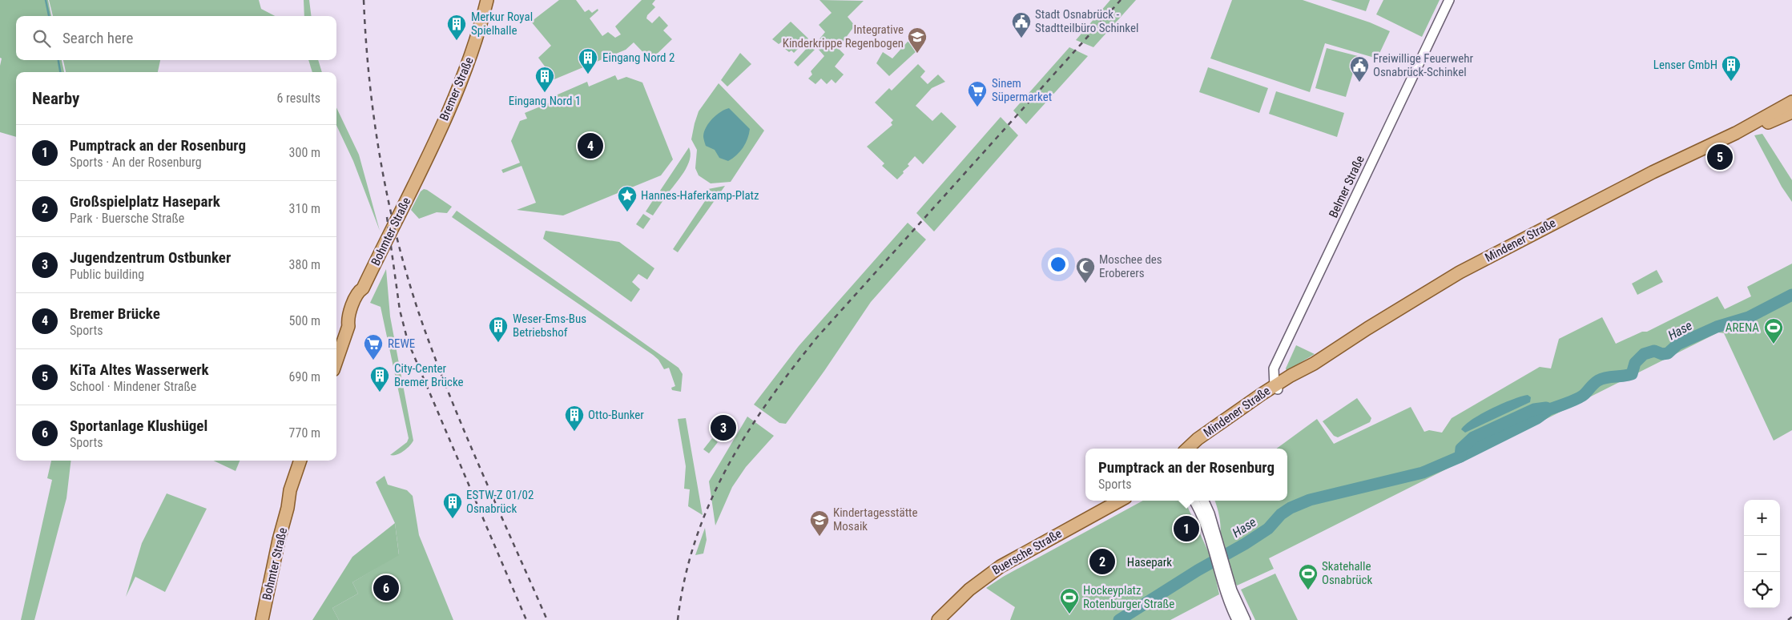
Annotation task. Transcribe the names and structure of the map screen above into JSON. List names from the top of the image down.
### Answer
{
  "streets": {
    "main road": [
      "Bremer Straße",
      "Bohmter Straße",
      "Mindener Straße",
      "Buersche Straße"
    ],
    "street": ["Belmer Straße"]
  },
  "crossings": [
    ["Bremer Straße", "Bohmter Straße"],
    ["Belmer Straße", "Mindener Straße"]
  ],
  "water": ["Hase"],
  "parks": ["Hasepark"],
  "places": {
    "public building": ["Stadt Osnabrück - Stadtteilbüro Schinkel", "Freiwillige Feuerwehr Osnabrück-Schinkel"],
    "building": [
      "Merkur Royal Spielhalle",
      "Eingang Nord 2",
      "Lenser GmbH",
      "Eingang Nord 1",
      "Weser-Ems-Bus Betriebshof",
      "City-Center Bremer Brücke",
      "Otto-Bunker",
      "ESTW-Z 01/02 Osnabrück"
    ],
    "school or university": ["Integrative Kinderkrippe Regenbogen", "Kindertagesstätte Mosaik"],
    "supermarket": ["Sinem Süpermarket", "REWE"],
    "place": ["Hannes-Haferkamp-Platz"],
    "mosque": ["Moschee des Eroberers"],
    "sports": ["ARENA", "Skatehalle Osnabrück", "Hockeyplatz Rotenburger Straße"]
  },
  "page": {
    "search": "Search here",
    "heading": ["Nearby", "6 results"],
    "list": [
      {
        "mark": "1",
        "name": "Pumptrack an der Rosenburg",
        "note": "Sports · An der Rosenburg",
        "value": "300 m"
      },
      {
        "mark": "2",
        "name": "Großspielplatz Hasepark",
        "note": "Park · Buersche Straße",
        "value": "310 m"
      },
      {
        "mark": "3",
        "name": "Jugendzentrum Ostbunker",
        "note": "Public building",
        "value": "380 m"
      },
      {
        "mark": "4",
        "name": "Bremer Brücke",
        "note": "Sports",
        "value": "500 m"
      },
      {
        "mark": "5",
        "name": "KiTa Altes Wasserwerk",
        "note": "School · Mindener Straße",
        "value": "690 m"
      },
      {
        "mark": "6",
        "name": "Sportanlage Klushügel",
        "note": "Sports",
        "value": "770 m"
      }
    ],
    "pins": [
      "4",
      "5",
      "3",
      "1",
      "2",
      "6"
    ],
    "popup": ["Pumptrack an der Rosenburg", "Sports"],
    "map_buttons": ["+", "−"]
  }
}
